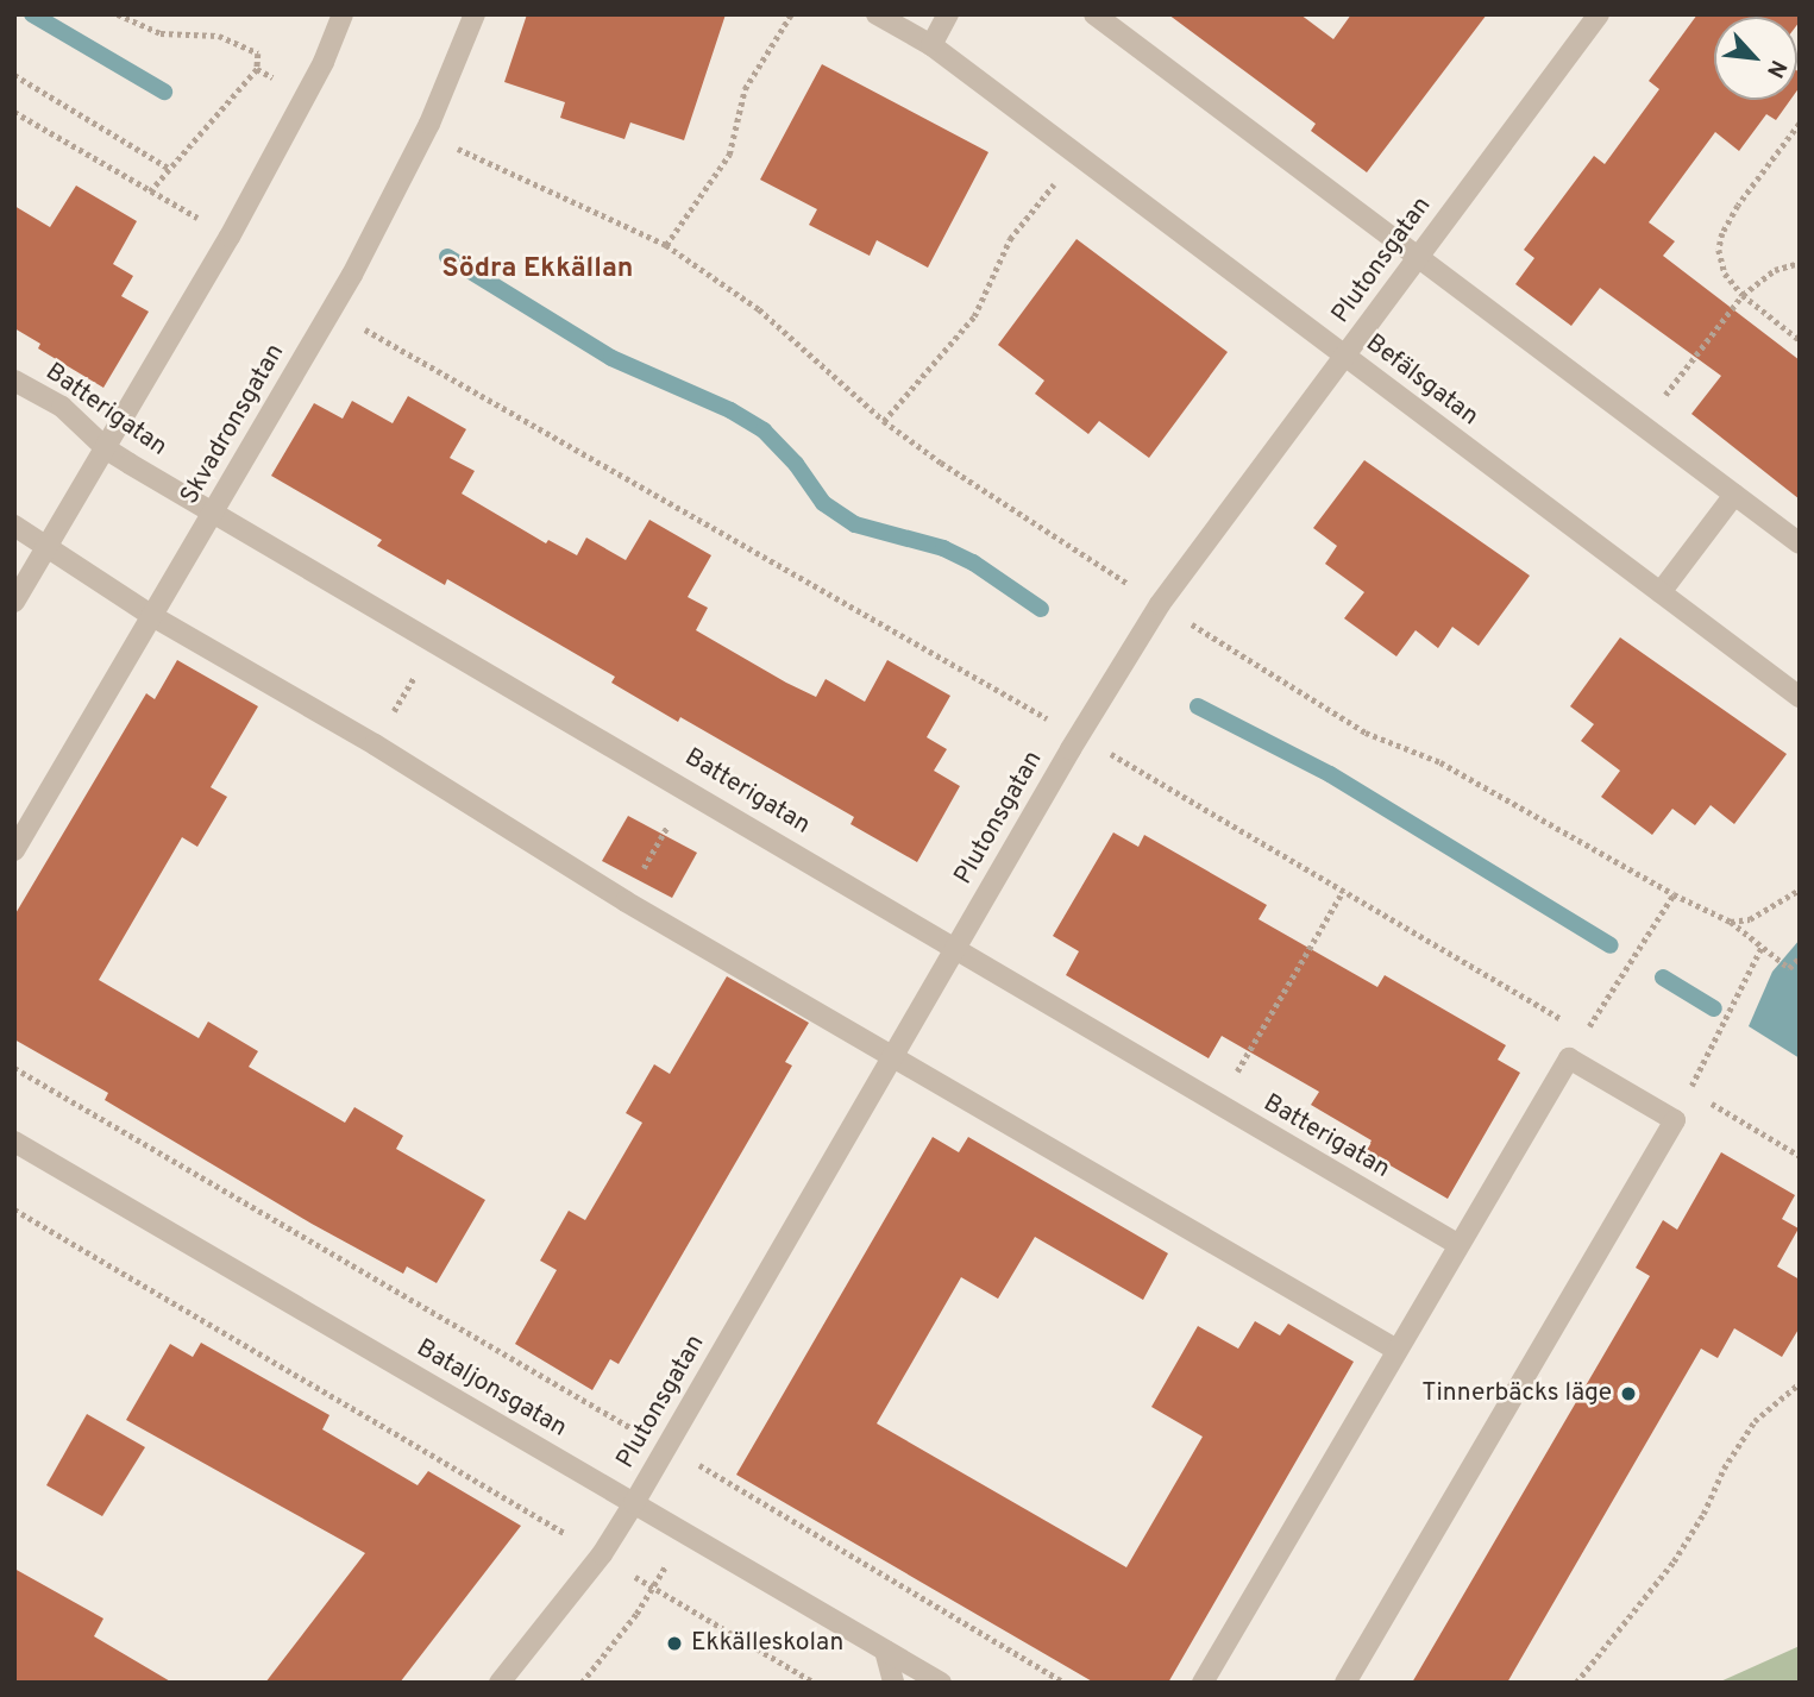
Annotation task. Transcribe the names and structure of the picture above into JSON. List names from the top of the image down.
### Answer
{
  "streets": {
    "street": [
      "Plutonsgatan",
      "Befälsgatan",
      "Batterigatan",
      "Skvadronsgatan",
      "Bataljonsgatan"
    ]
  },
  "crossings": [
    ["Plutonsgatan", "Befälsgatan"],
    ["Plutonsgatan", "Batterigatan"],
    ["Plutonsgatan", "Bataljonsgatan"],
    ["Batterigatan", "Skvadronsgatan"]
  ],
  "districts": ["Södra Ekkällan"],
  "places": ["Tinnerbäcks läge", "Ekkälleskolan"],
  "north": "bottom right"
}
